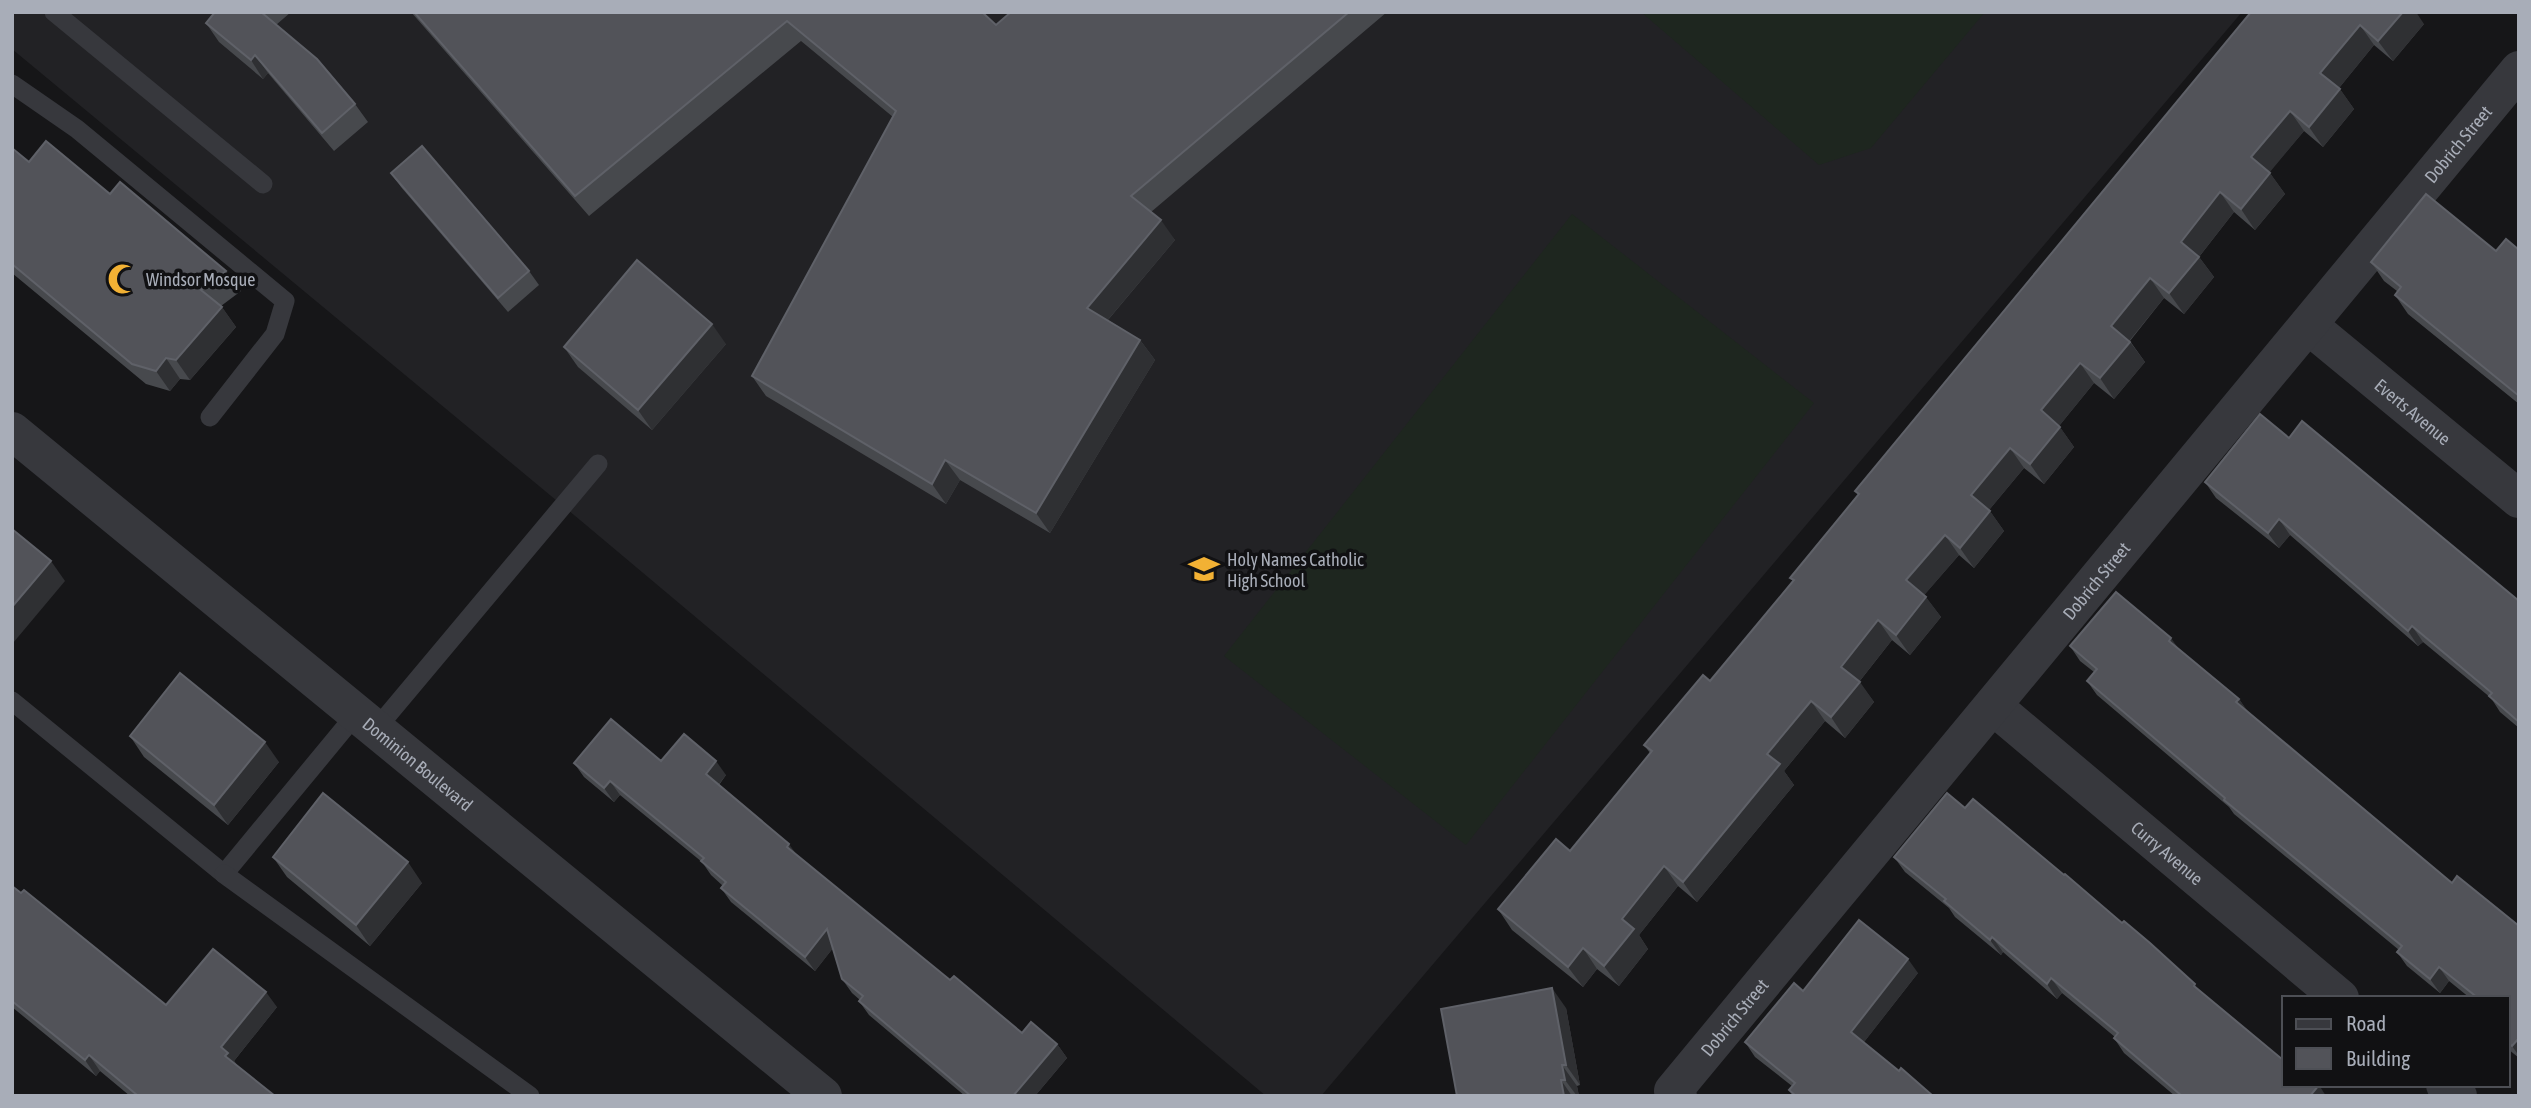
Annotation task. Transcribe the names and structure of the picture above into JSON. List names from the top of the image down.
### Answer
{
  "streets": {
    "street": [
      "Dobrich Street",
      "Everts Avenue",
      "Dominion Boulevard",
      "Curry Avenue"
    ]
  },
  "crossings": [
    ["Dobrich Street", "Everts Avenue"],
    ["Dobrich Street", "Curry Avenue"]
  ],
  "places": {
    "mosque": ["Windsor Mosque"],
    "school or university": ["Holy Names Catholic High School"]
  },
  "legend": ["Road", "Building"]
}
